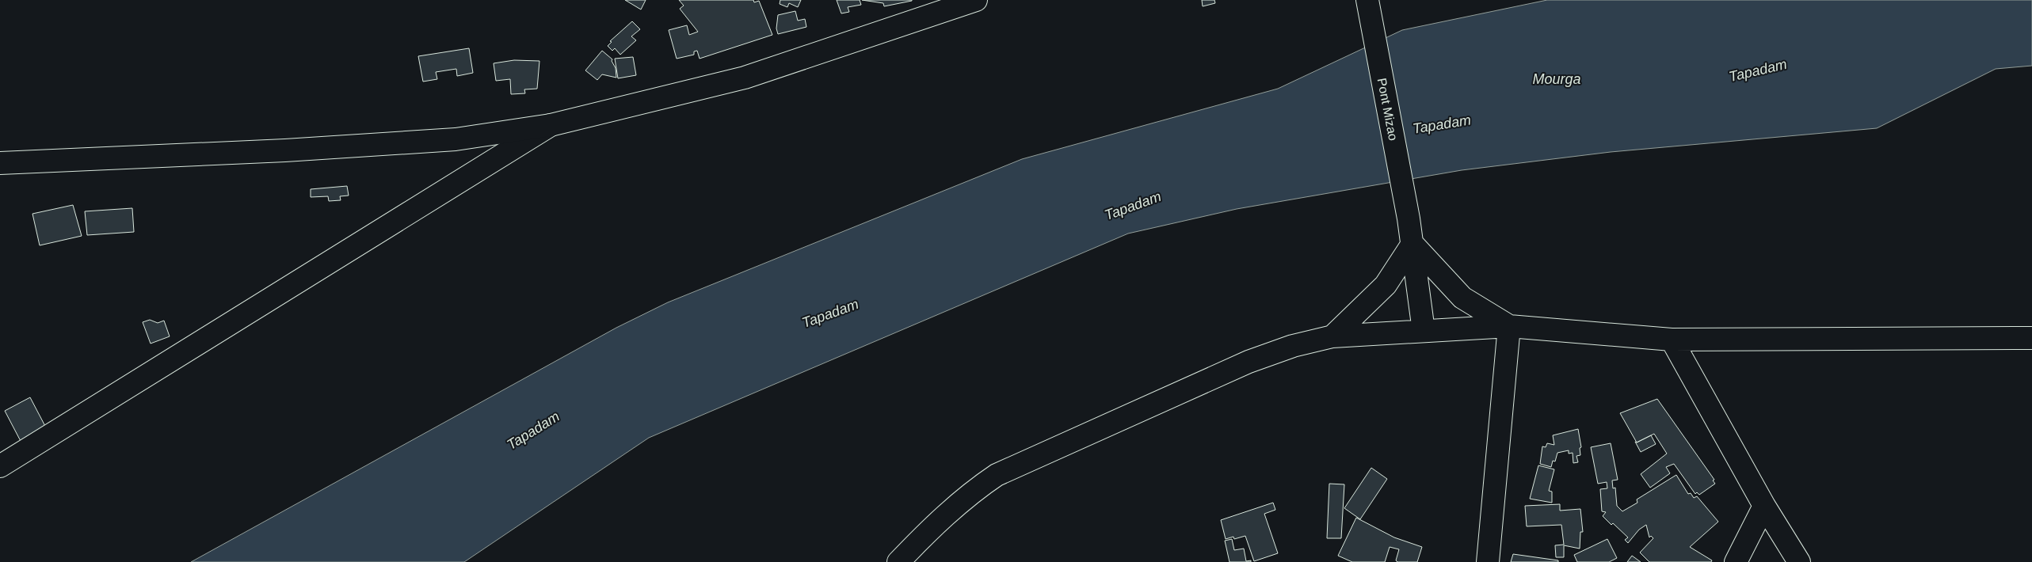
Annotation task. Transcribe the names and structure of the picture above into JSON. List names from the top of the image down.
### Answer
{
  "streets": {
    "street": ["Pont Mizao"]
  },
  "water": ["Tapadam", "Mourga"]
}
